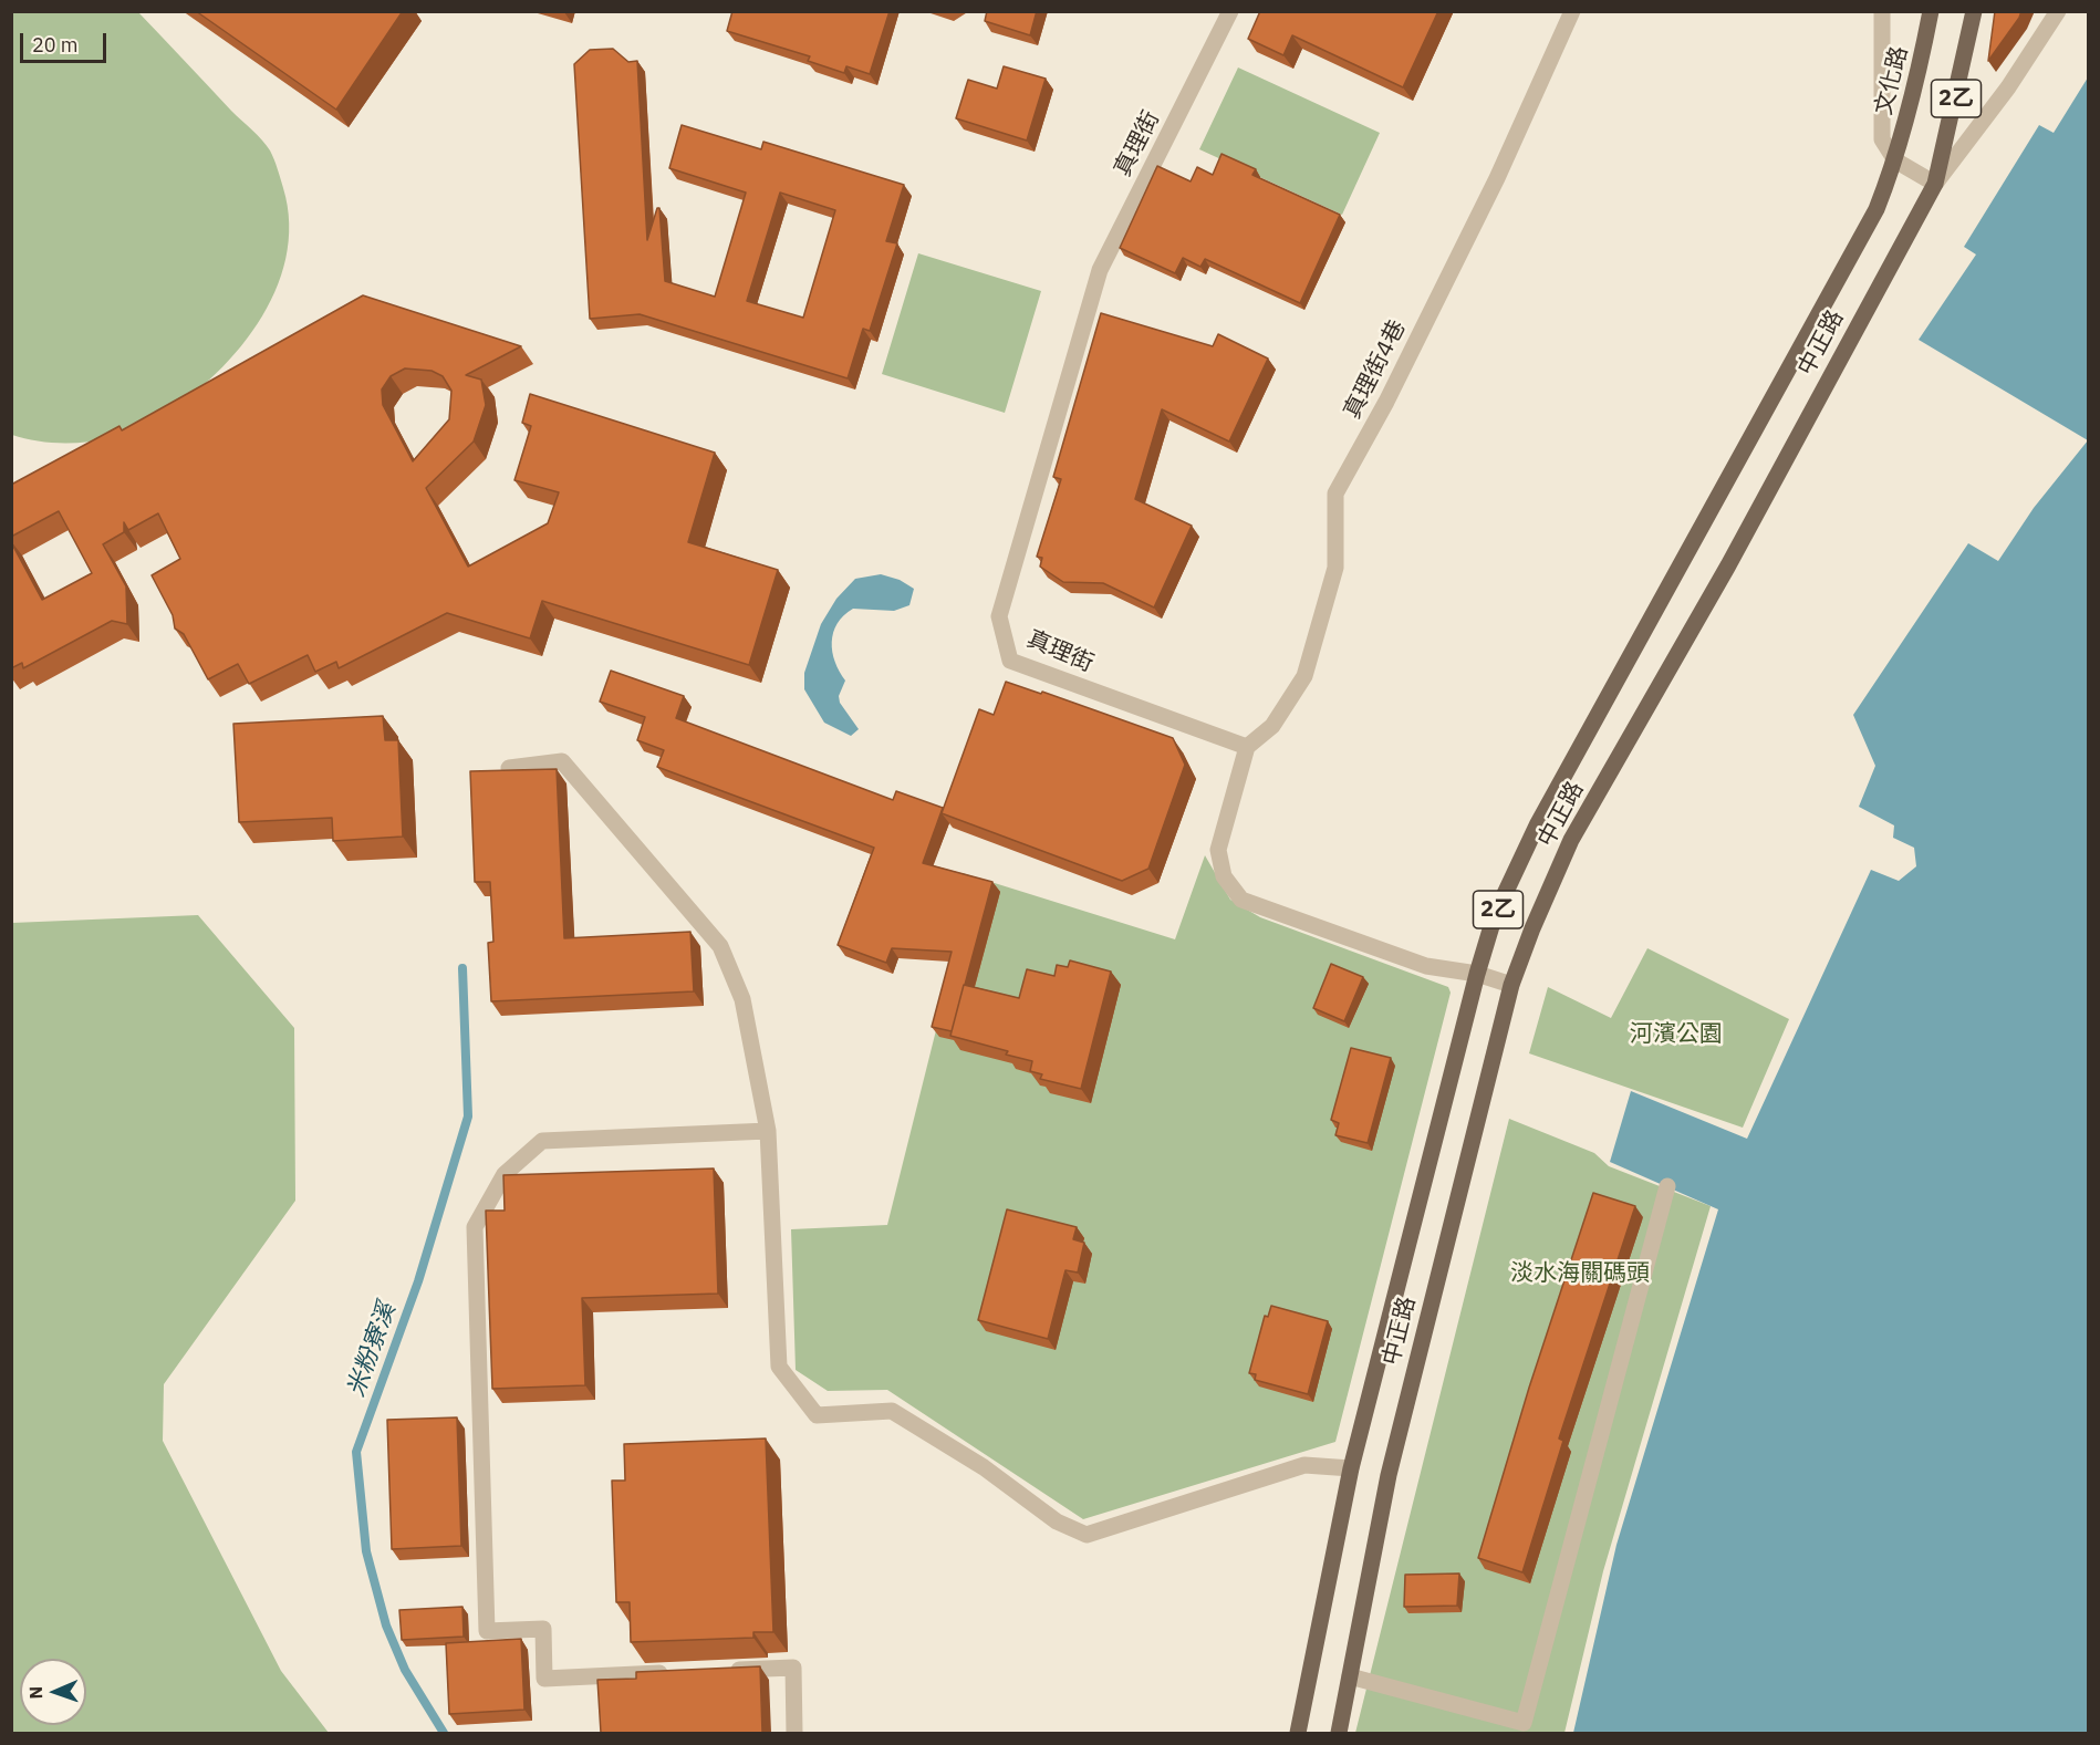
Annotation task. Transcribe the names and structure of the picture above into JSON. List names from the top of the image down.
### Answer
{
  "streets": {
    "main road": ["文化路", "2乙", "中正路"],
    "street": ["真理街", "真理街4巷"]
  },
  "crossings": [
    ["文化路", "中正路"],
    ["2乙", "中正路"],
    ["真理街", "真理街4巷"]
  ],
  "water": ["米粉寮溪"],
  "parks": ["河濱公園", "淡水海關碼頭"],
  "scale_bar": "20 m",
  "north": "left"
}
